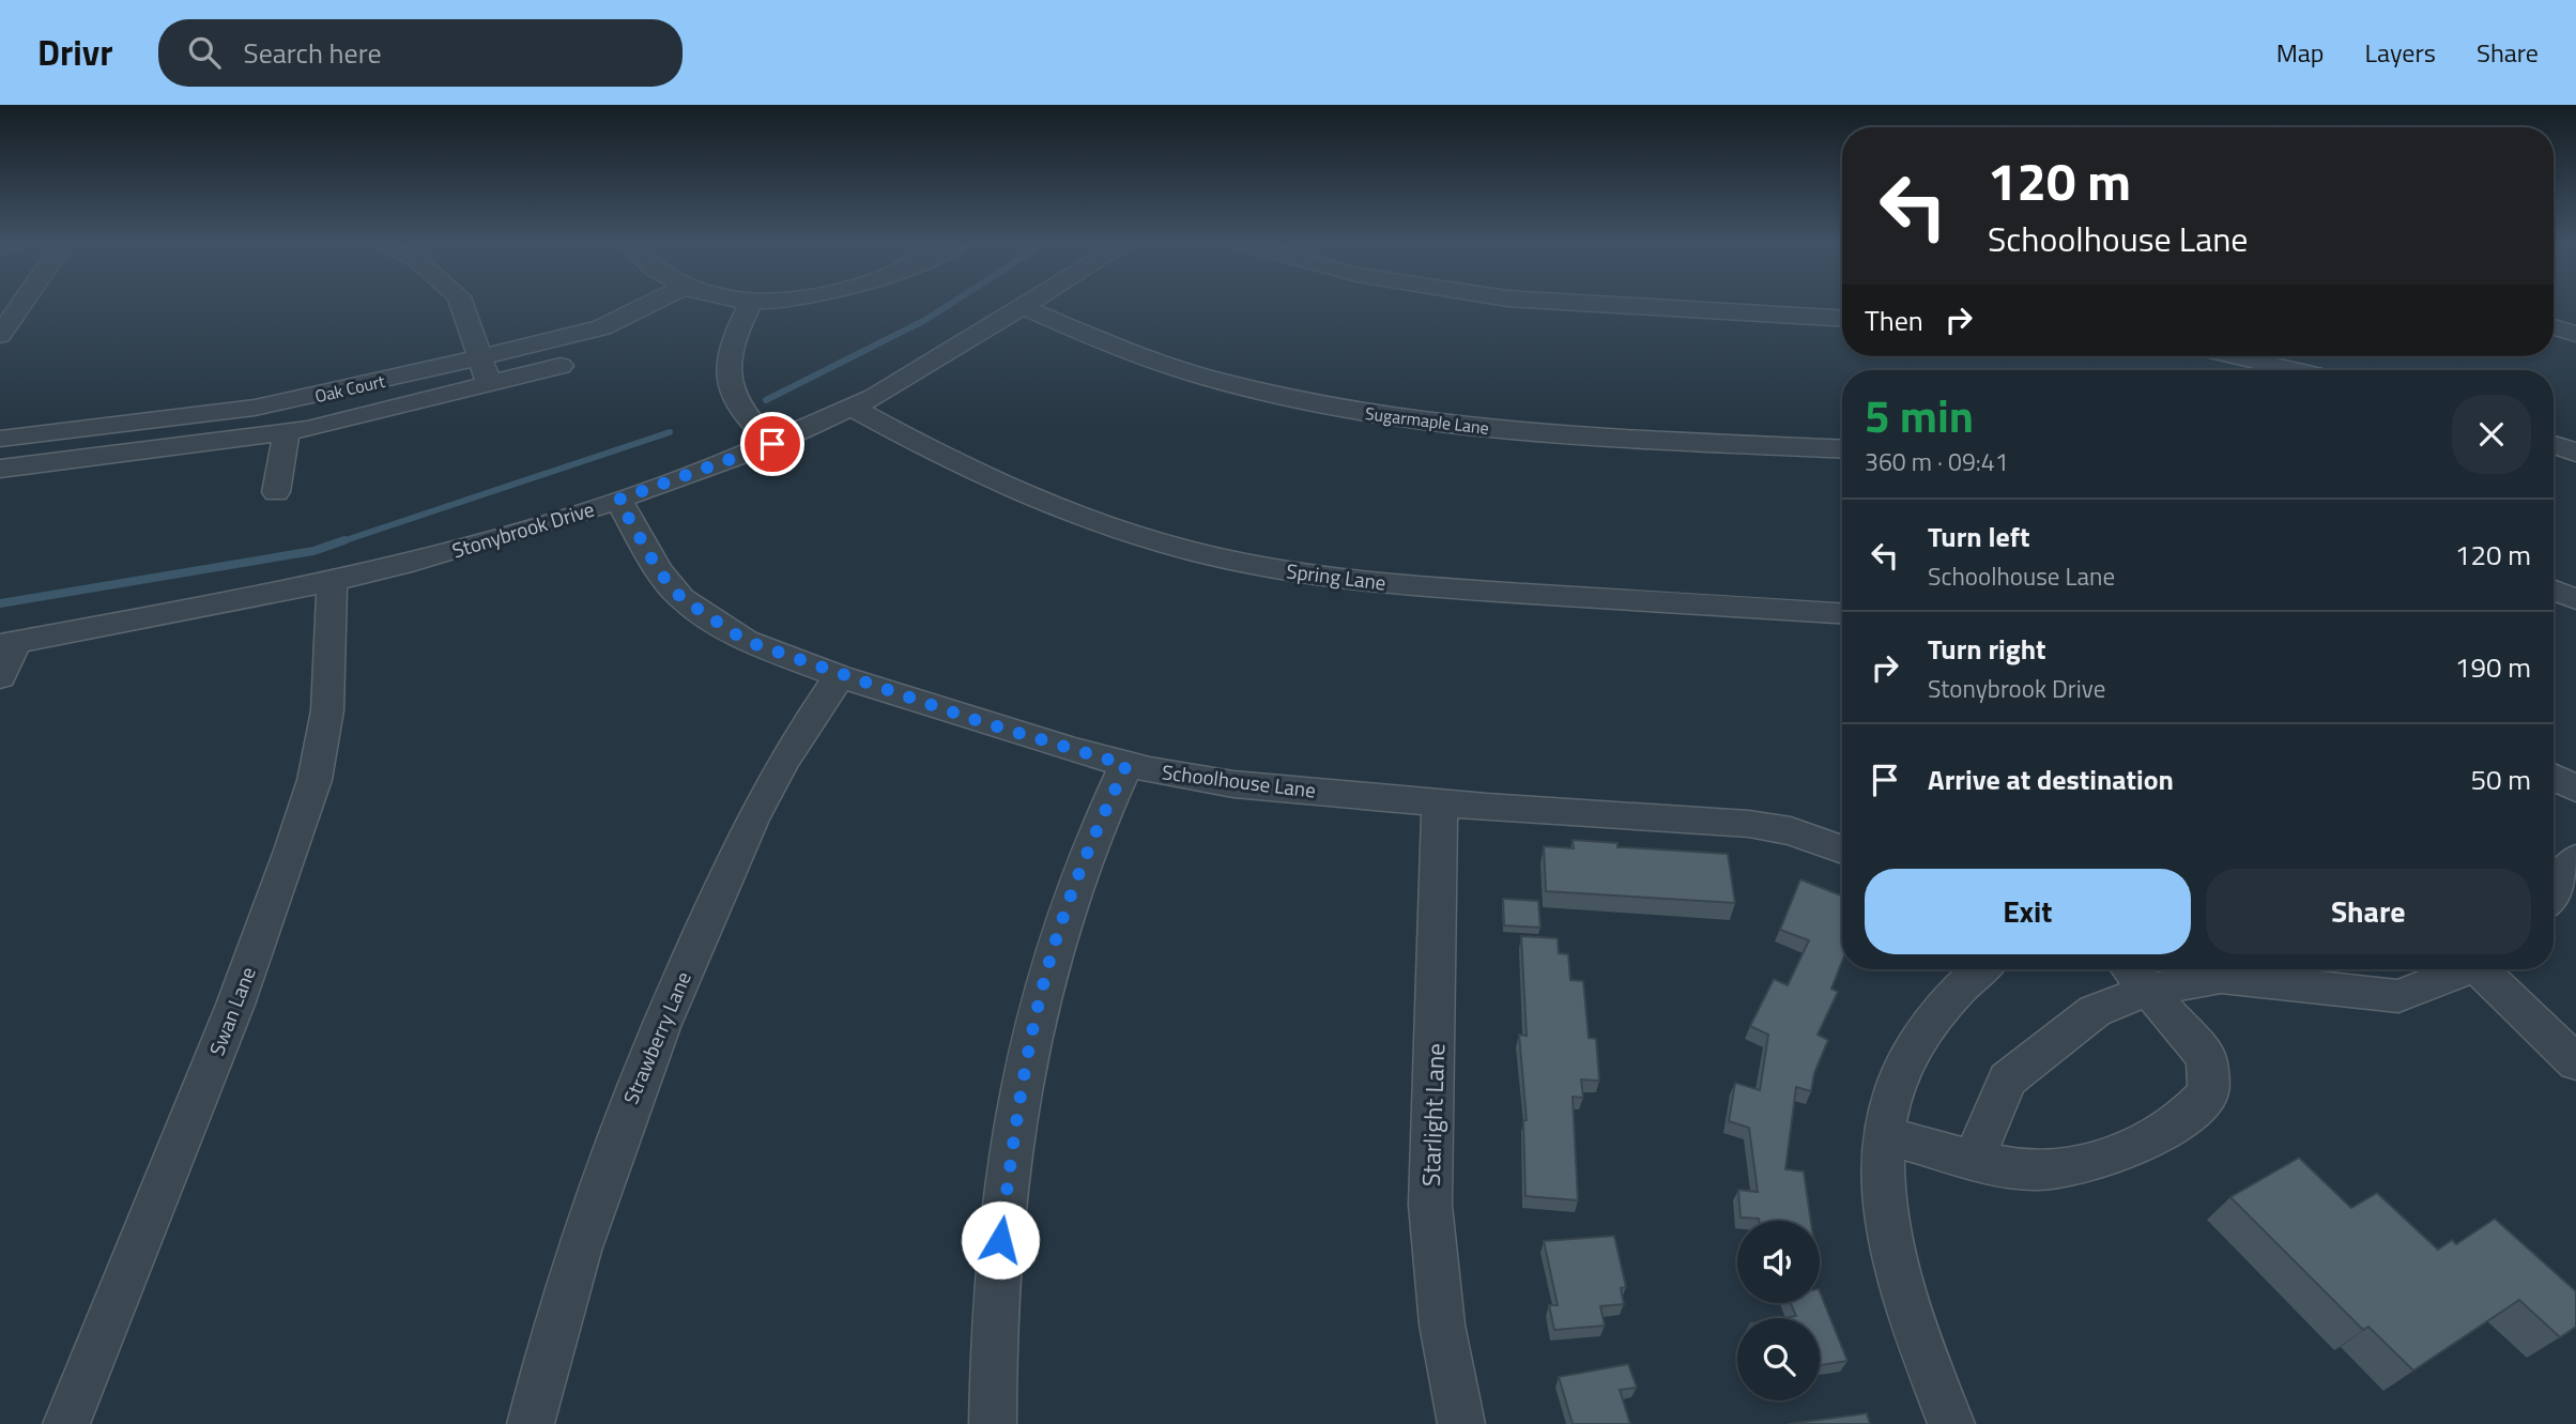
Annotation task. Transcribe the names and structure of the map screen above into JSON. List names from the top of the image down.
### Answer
{
  "streets": {
    "street": [
      "Oak Court",
      "Sugarmaple Lane",
      "Stonybrook Drive",
      "Spring Lane",
      "Schoolhouse Lane",
      "Swan Lane",
      "Strawberry Lane",
      "Starlight Lane"
    ]
  },
  "crossings": [
    ["Sugarmaple Lane", "Stonybrook Drive"],
    ["Stonybrook Drive", "Spring Lane"],
    ["Stonybrook Drive", "Schoolhouse Lane"],
    ["Stonybrook Drive", "Swan Lane"],
    ["Schoolhouse Lane", "Strawberry Lane"],
    ["Schoolhouse Lane", "Starlight Lane"]
  ],
  "page": {
    "header": "Drivr",
    "search": "Search here",
    "nav": ["Map", "Layers", "Share"],
    "turn": ["120 m", "Schoolhouse Lane"],
    "then": "Then",
    "heading": ["5 min", "360 m · 09:41"],
    "list": [
      {
        "name": "Turn left",
        "note": "Schoolhouse Lane",
        "value": "120 m"
      },
      {
        "name": "Turn right",
        "note": "Stonybrook Drive",
        "value": "190 m"
      },
      {
        "name": "Arrive at destination",
        "value": "50 m"
      }
    ],
    "buttons": ["Exit", "Share"]
  }
}
